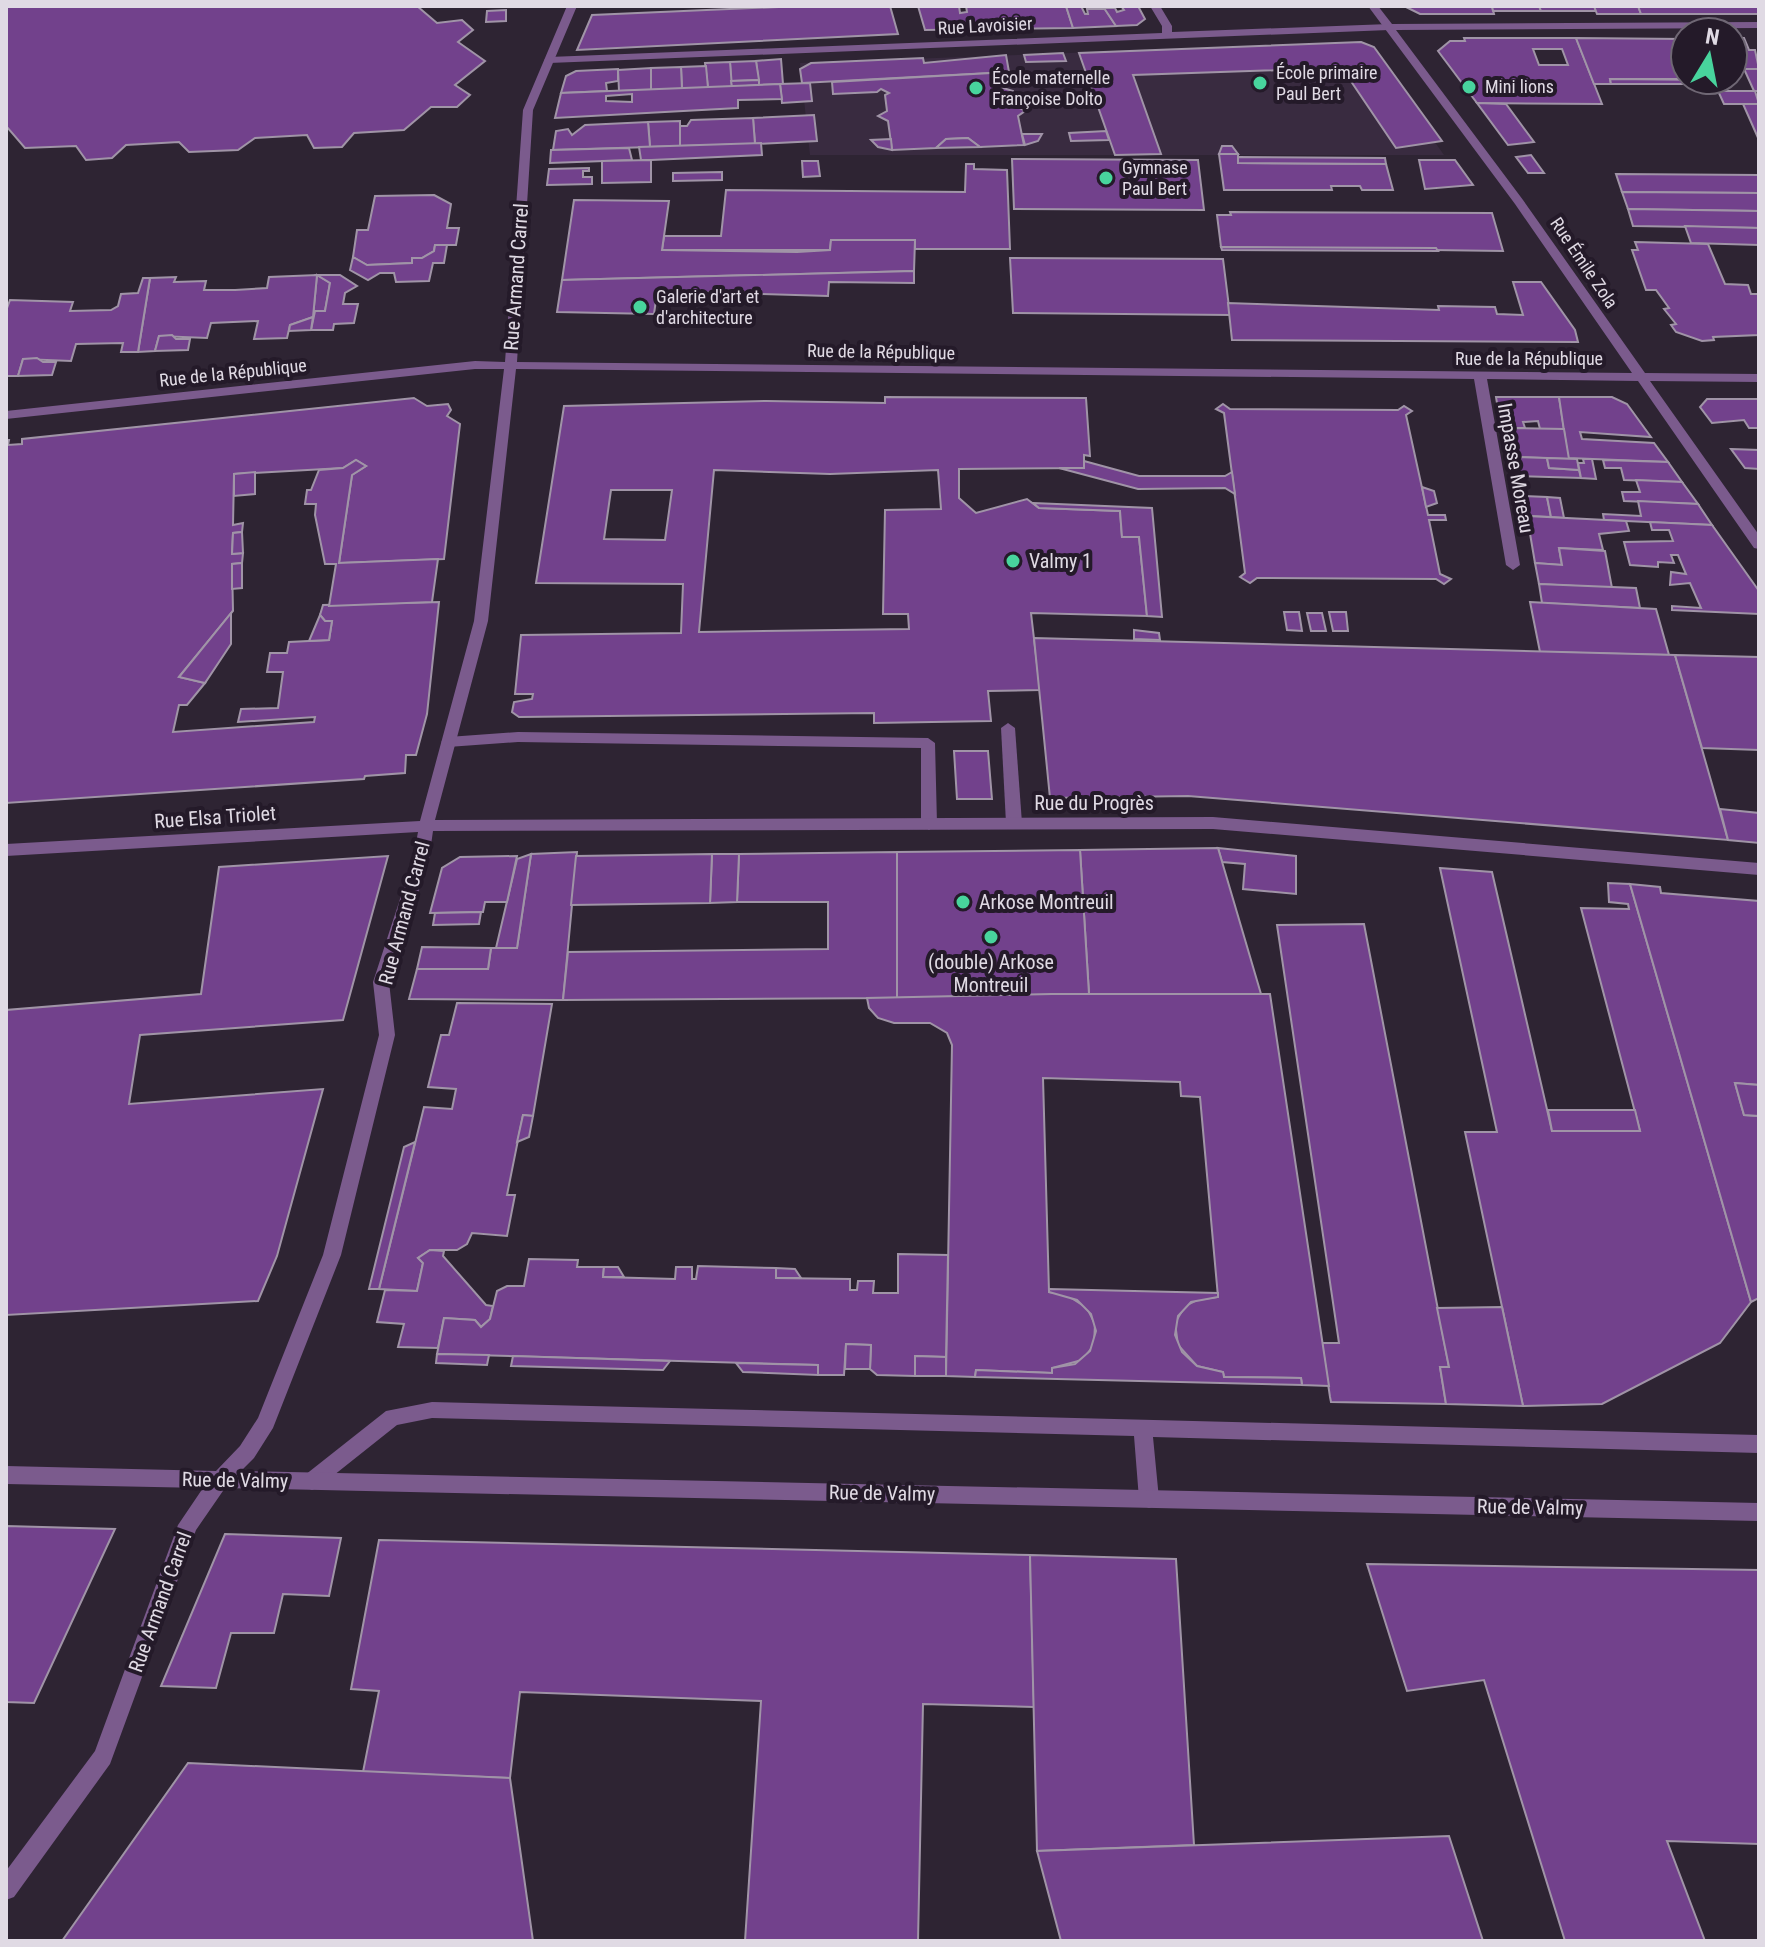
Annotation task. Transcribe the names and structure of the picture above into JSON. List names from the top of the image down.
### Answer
{
  "streets": {
    "street": [
      "Rue Lavoisier",
      "Rue Émile Zola",
      "Rue Armand Carrel",
      "Rue de la République",
      "Impasse Moreau",
      "Rue du Progrès",
      "Rue Elsa Triolet",
      "Rue de Valmy"
    ]
  },
  "crossings": [
    ["Rue Lavoisier", "Rue Émile Zola"],
    ["Rue Lavoisier", "Rue Armand Carrel"],
    ["Rue Émile Zola", "Rue de la République"],
    ["Rue Armand Carrel", "Rue de la République"],
    ["Rue Armand Carrel", "Rue du Progrès"],
    ["Rue Armand Carrel", "Rue Elsa Triolet"],
    ["Rue Armand Carrel", "Rue de Valmy"],
    ["Rue de la République", "Impasse Moreau"],
    ["Rue du Progrès", "Rue Elsa Triolet"]
  ],
  "places": [
    "École primaire Paul Bert",
    "Mini lions",
    "École maternelle Françoise Dolto",
    "Gymnase Paul Bert",
    "Galerie d'art et d'architecture",
    "Valmy 1",
    "Arkose Montreuil",
    "(double) Arkose Montreuil"
  ],
  "north": "top"
}
